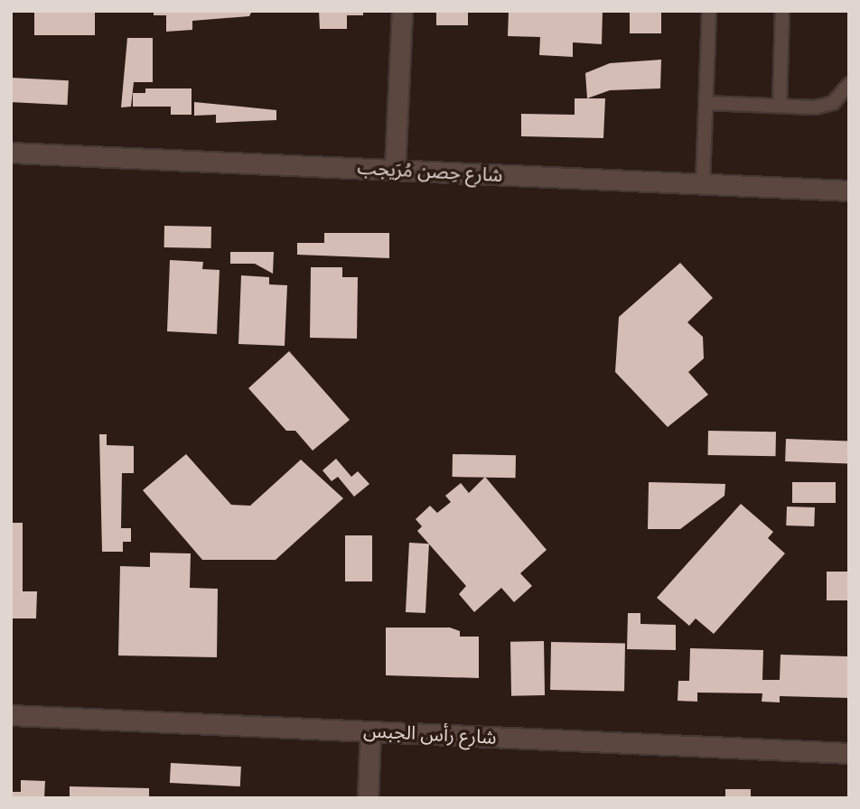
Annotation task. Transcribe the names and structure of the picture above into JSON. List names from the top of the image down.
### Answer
{
  "streets": {
    "street": ["شارع حِصن مُرَيجب", "شارع رأس الجبس"]
  }
}
